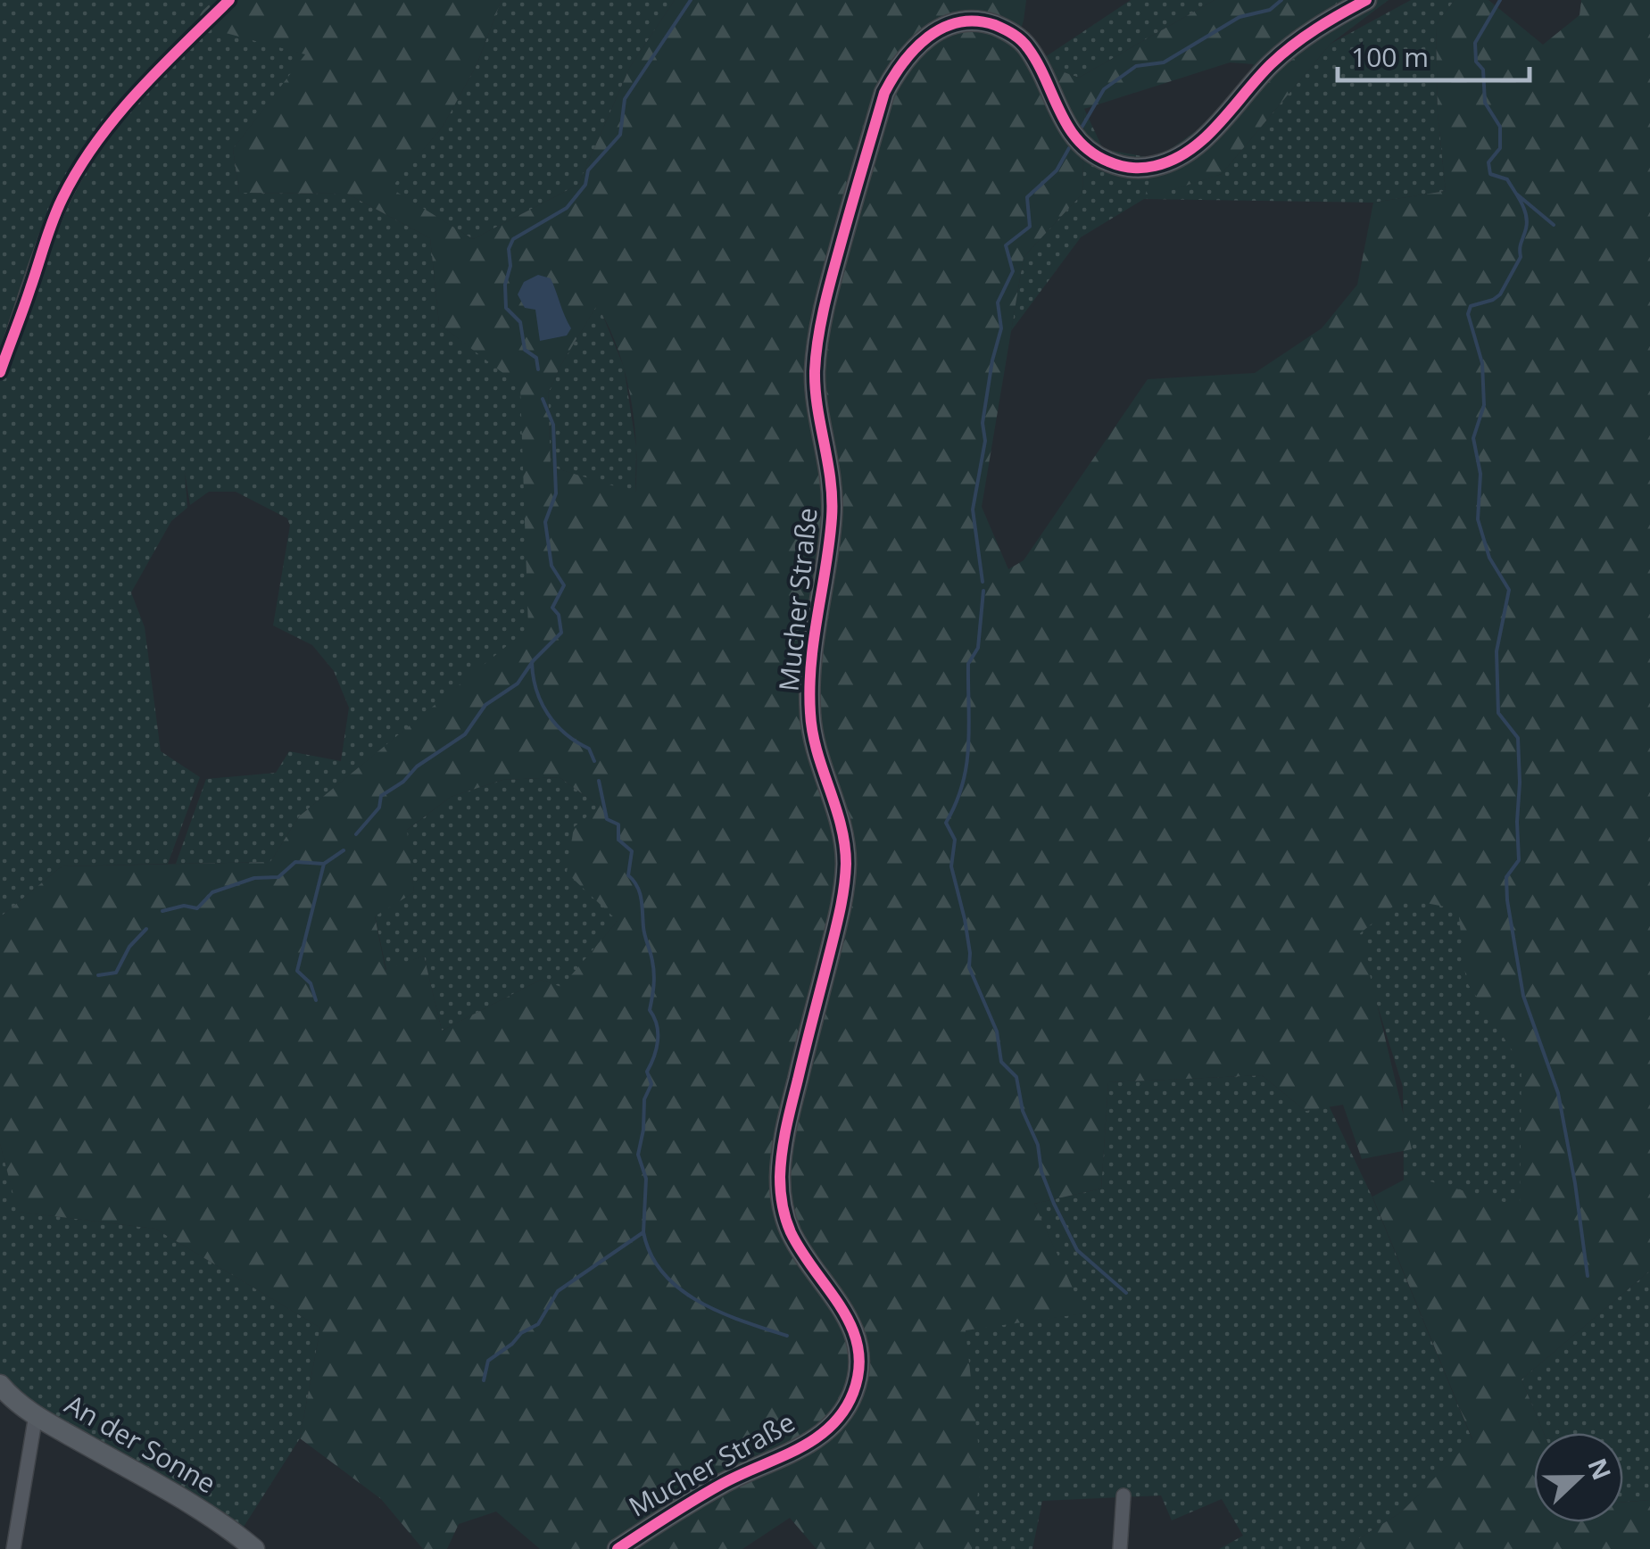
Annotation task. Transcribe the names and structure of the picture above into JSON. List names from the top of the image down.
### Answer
{
  "streets": {
    "main road": ["Mucher Straße", "An der Sonne"]
  },
  "scale_bar": "100 m",
  "north": "right"
}
